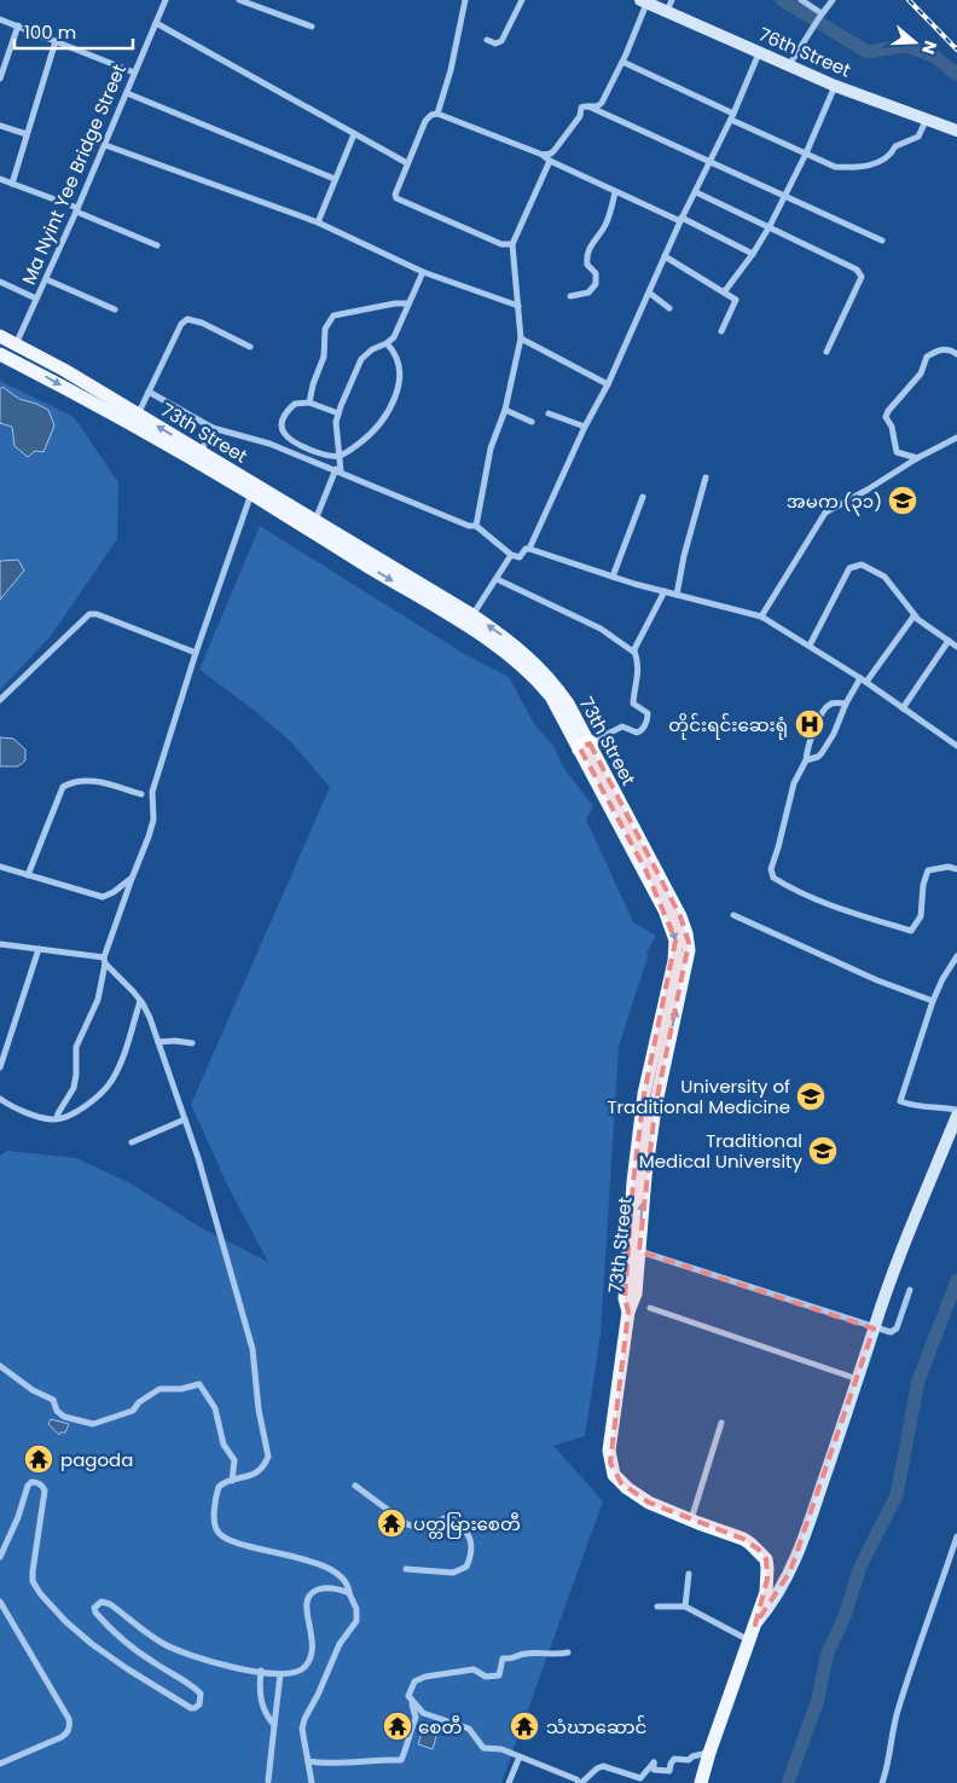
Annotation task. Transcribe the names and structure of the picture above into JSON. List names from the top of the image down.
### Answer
{
  "streets": {
    "main road": ["73th Street"],
    "street": ["76th Street", "Ma Nyint Yee Bridge Street"]
  },
  "crossings": [
    ["Ma Nyint Yee Bridge Street", "73th Street"]
  ],
  "places": {
    "school or university": ["အမက (၃၁)", "University of Traditional Medicine", "Traditional Medical University"],
    "hospital": ["တိုင်းရင်းဆေးရုံ"],
    "temple": [
      "pagoda",
      "ပတ္တမြားစေတီ",
      "စေတီ",
      "သံဃာဆောင်"
    ]
  },
  "scale_bar": "100 m",
  "north": "right"
}
